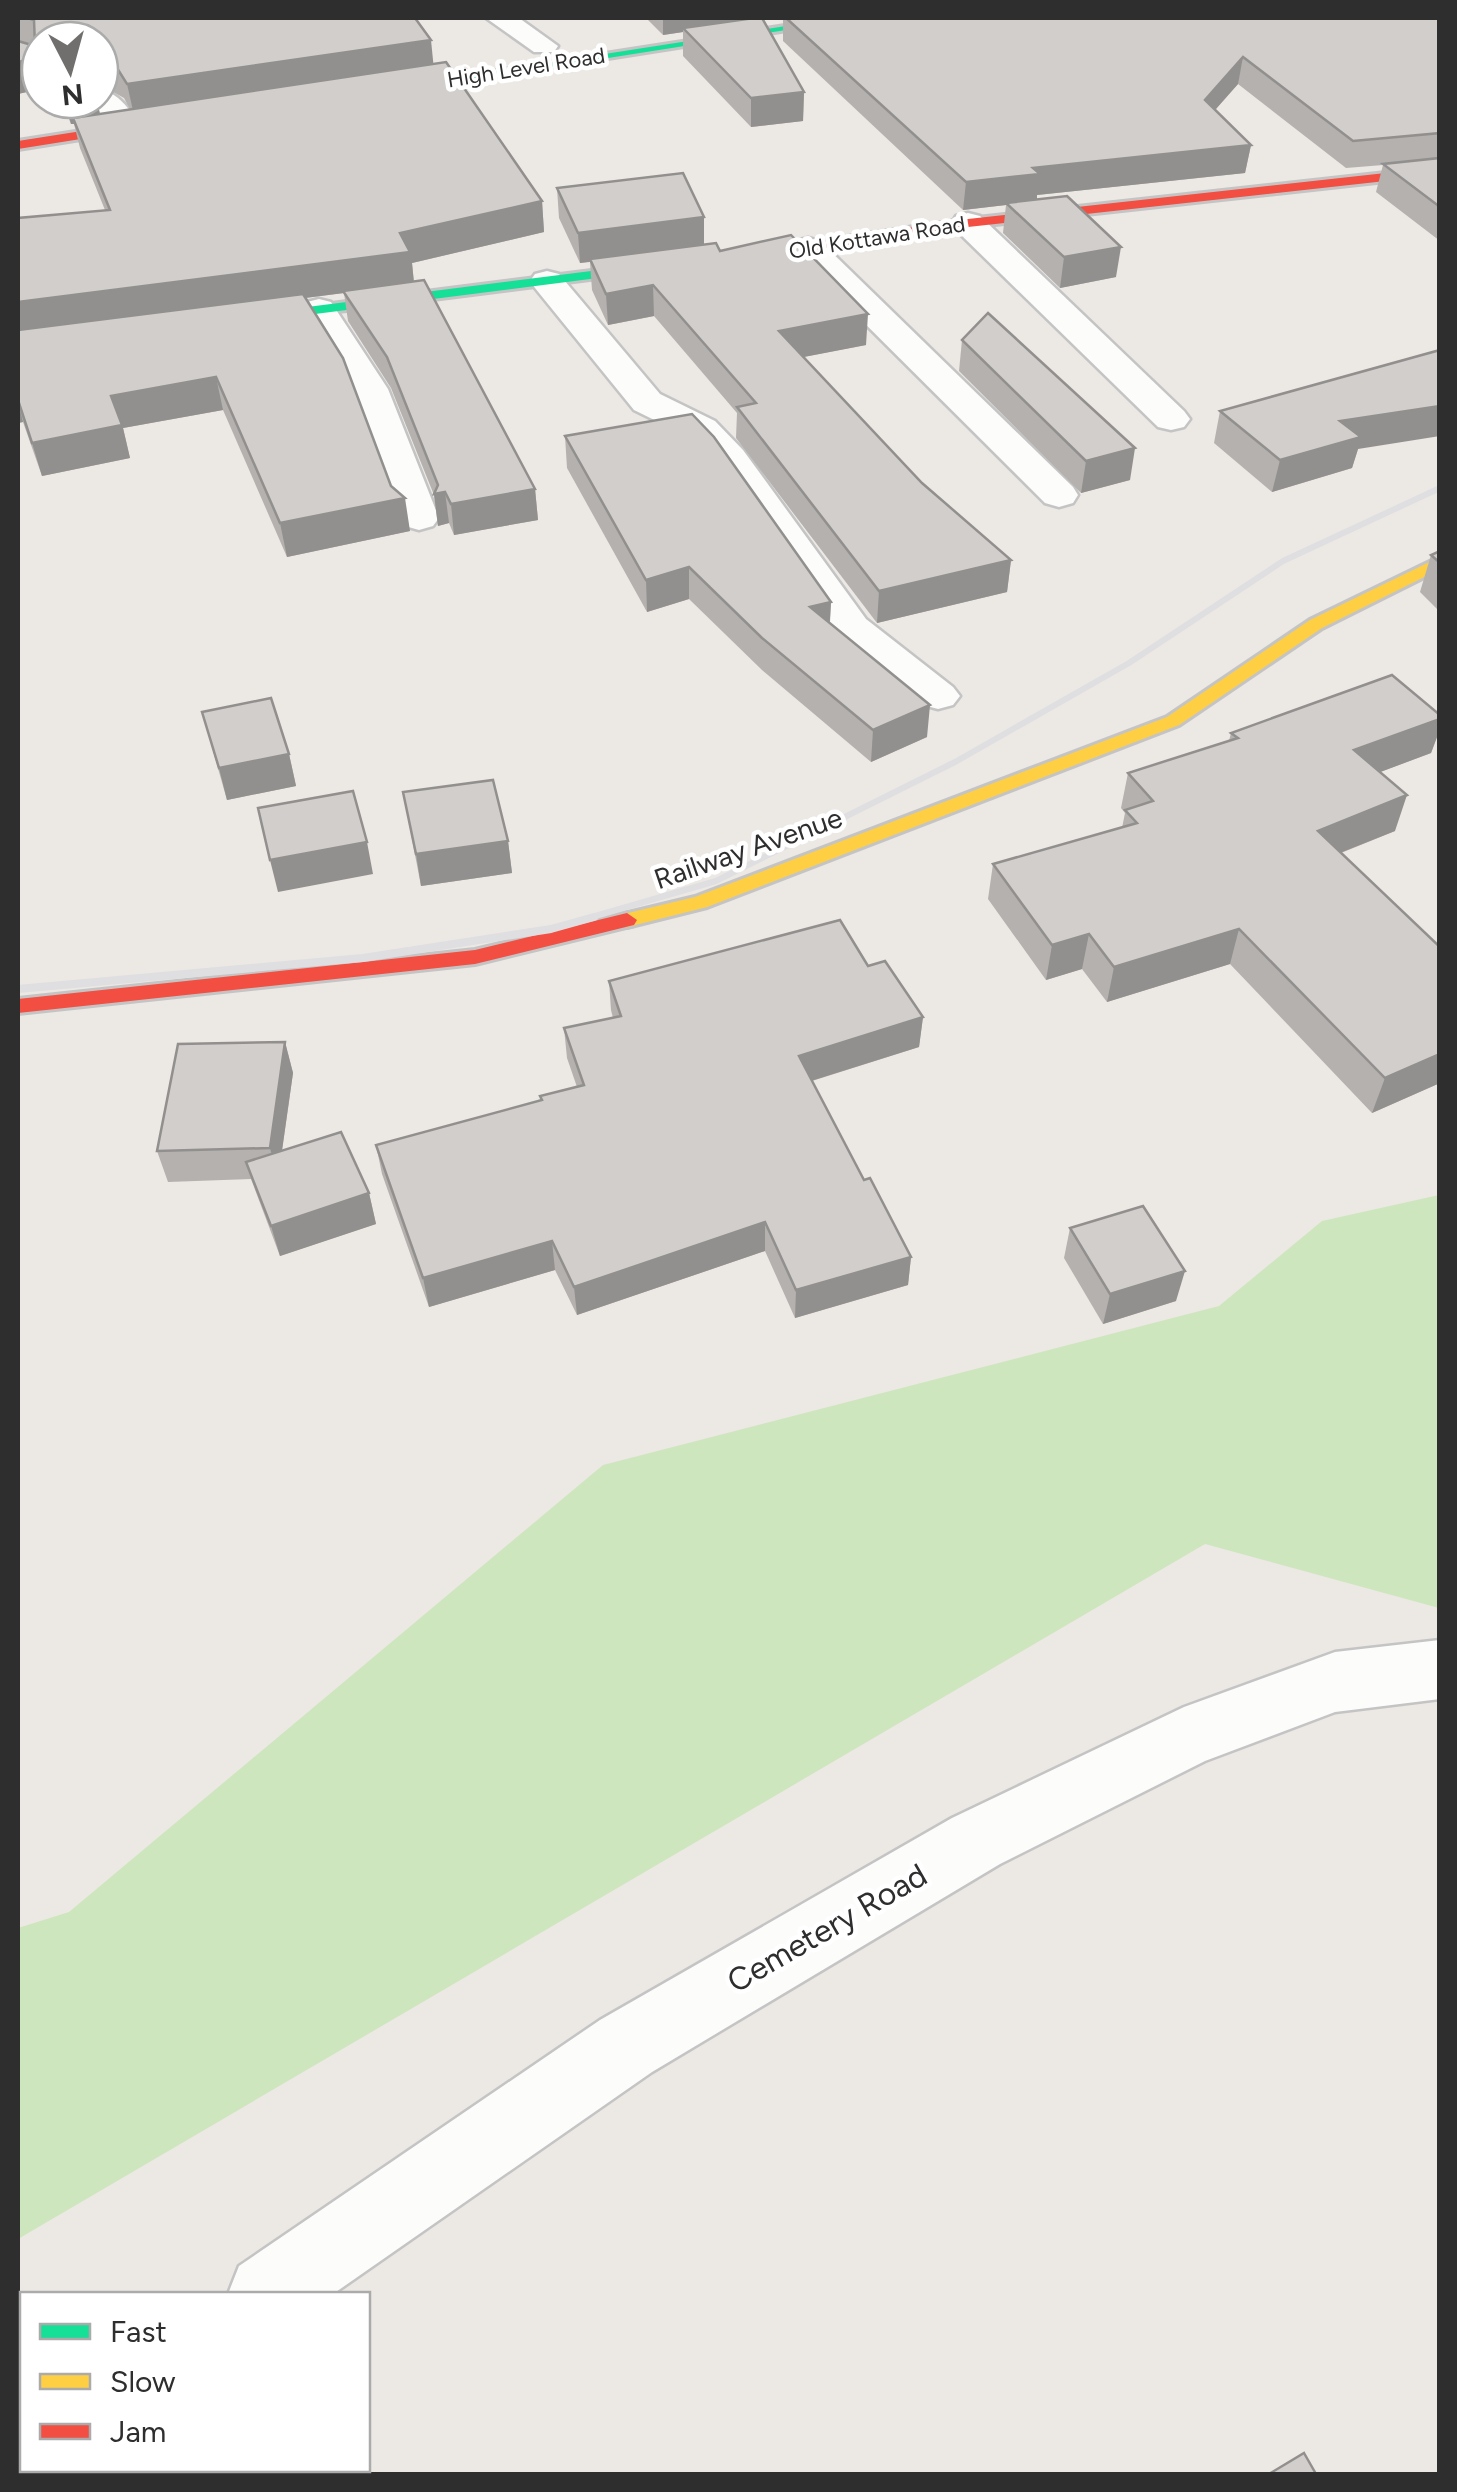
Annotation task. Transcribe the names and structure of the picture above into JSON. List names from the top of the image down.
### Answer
{
  "streets": {
    "main road": ["High Level Road", "Old Kottawa Road", "Railway Avenue"],
    "street": ["Cemetery Road"]
  },
  "legend": ["Fast", "Slow", "Jam"],
  "north": "bottom"
}
